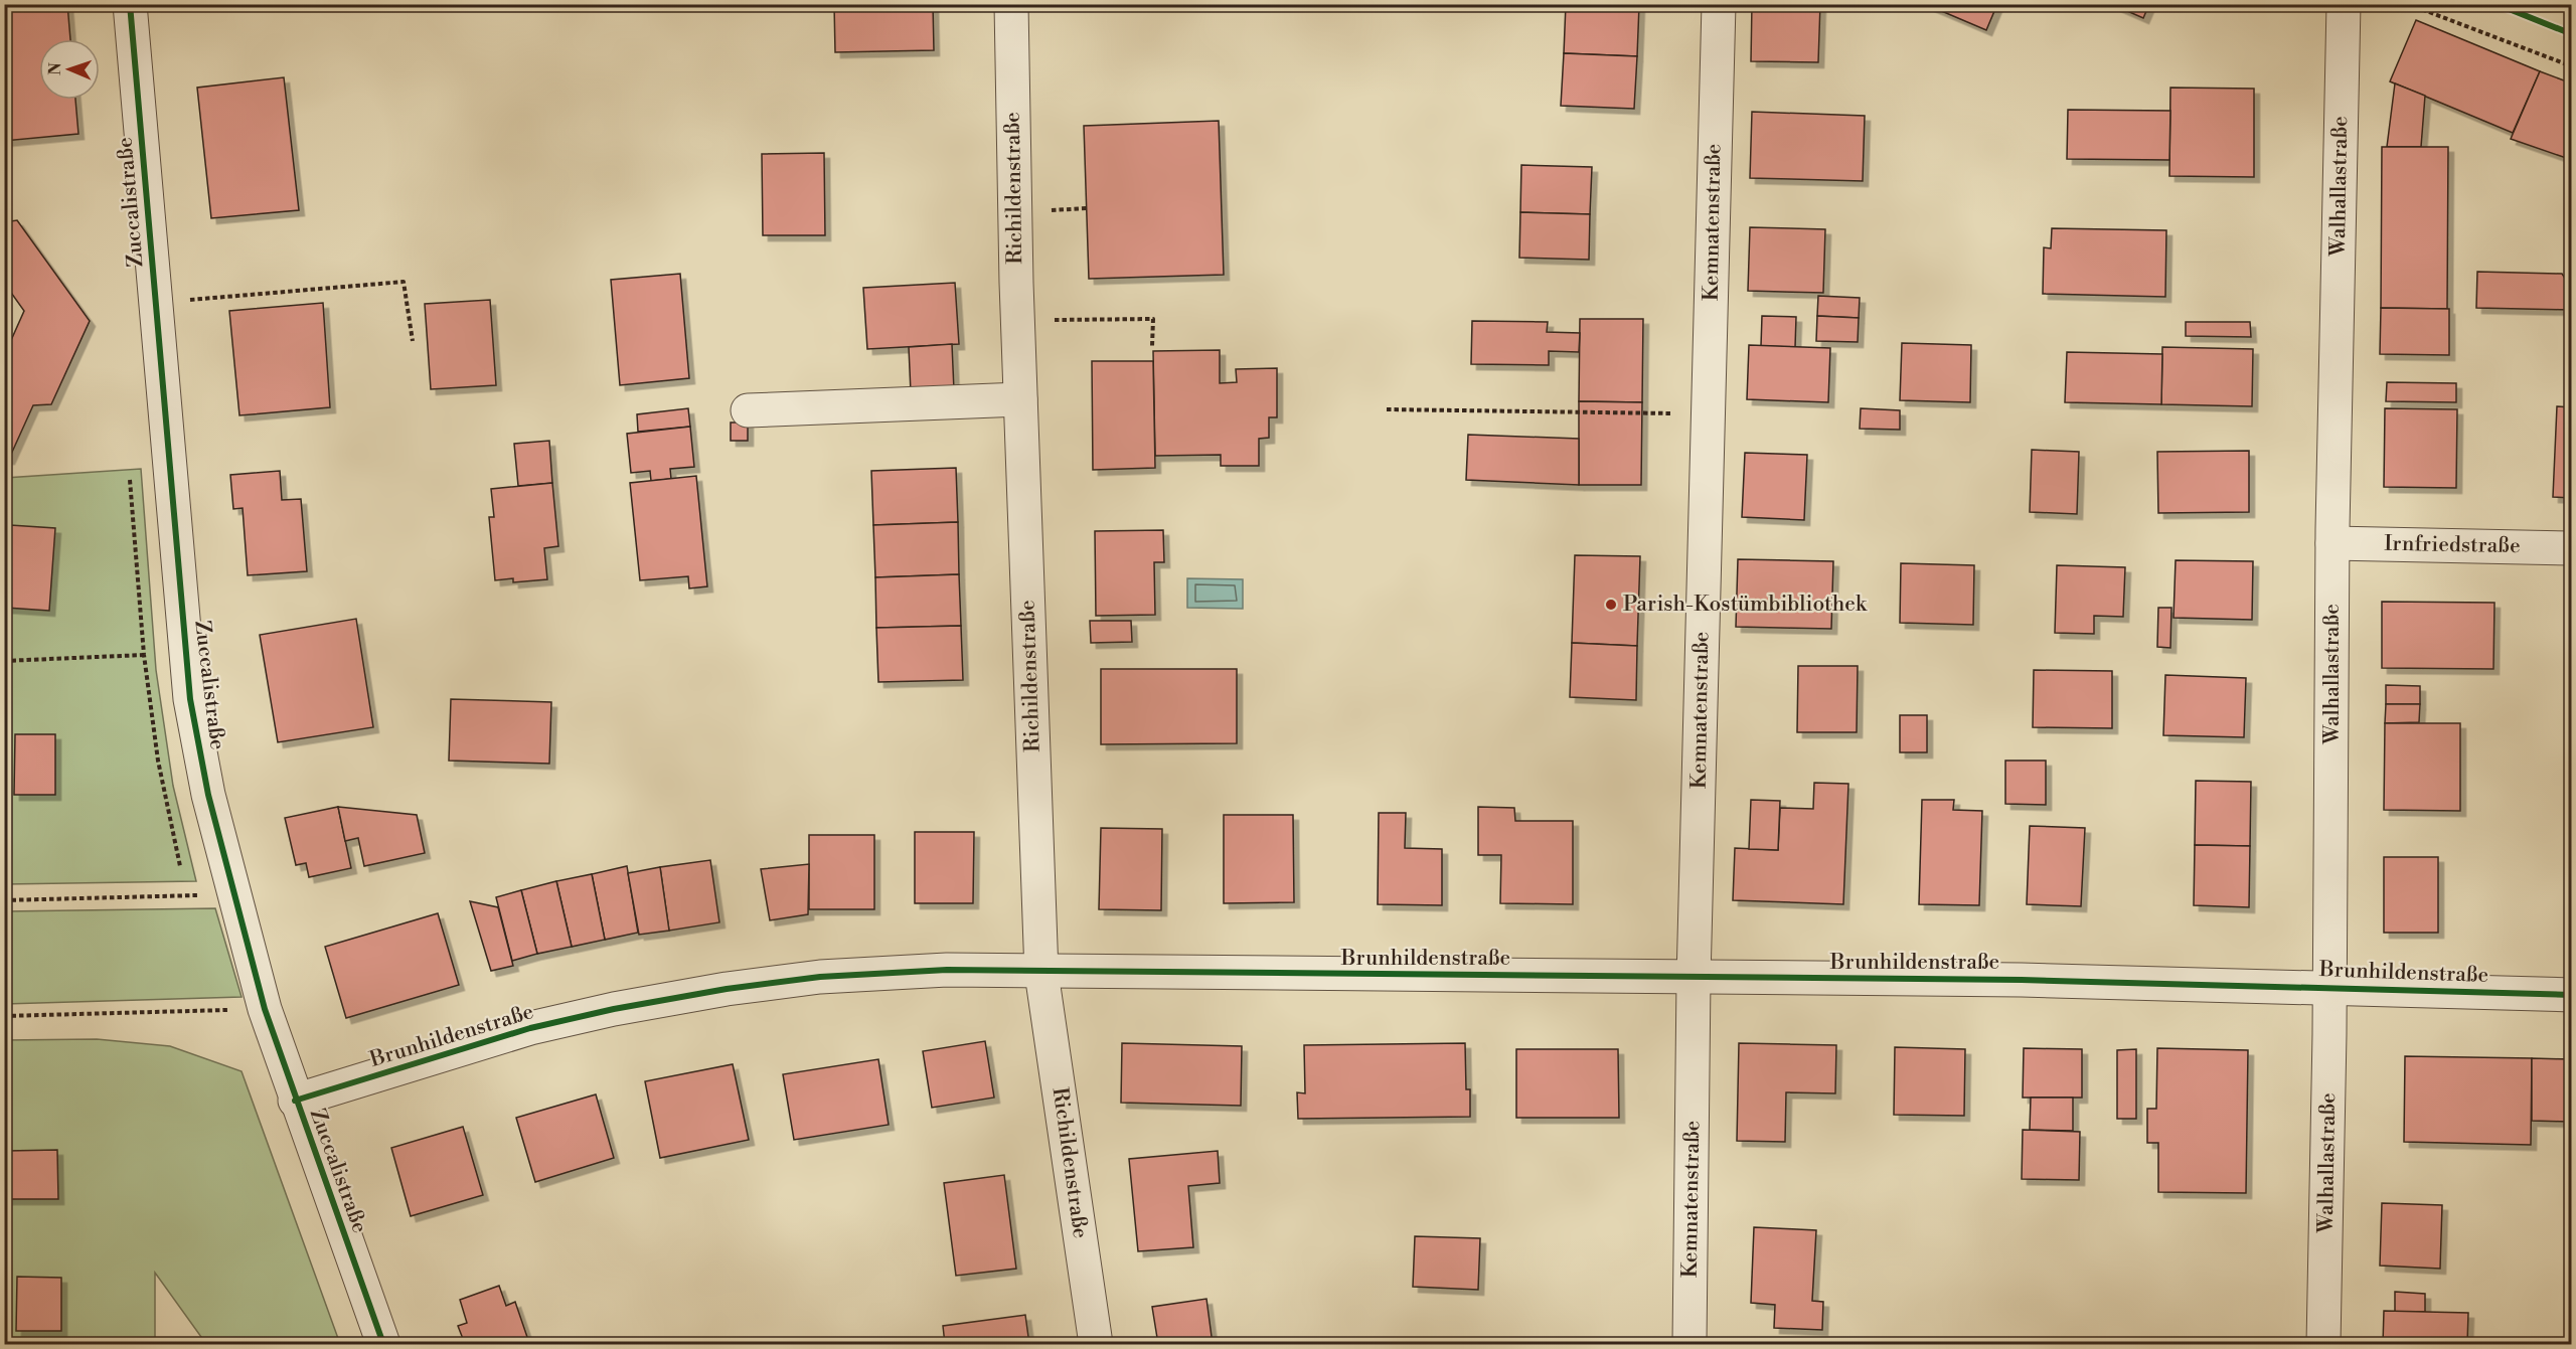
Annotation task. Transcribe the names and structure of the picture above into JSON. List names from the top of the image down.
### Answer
{
  "streets": {
    "street": [
      "Walhallastraße",
      "Richildenstraße",
      "Zuccalistraße",
      "Kemnatenstraße",
      "Irnfriedstraße",
      "Brunhildenstraße"
    ]
  },
  "crossings": [
    ["Walhallastraße", "Irnfriedstraße"],
    ["Walhallastraße", "Brunhildenstraße"],
    ["Richildenstraße", "Brunhildenstraße"],
    ["Zuccalistraße", "Brunhildenstraße"],
    ["Kemnatenstraße", "Brunhildenstraße"]
  ],
  "places": ["Parish-Kostümbibliothek"],
  "north": "left"
}
